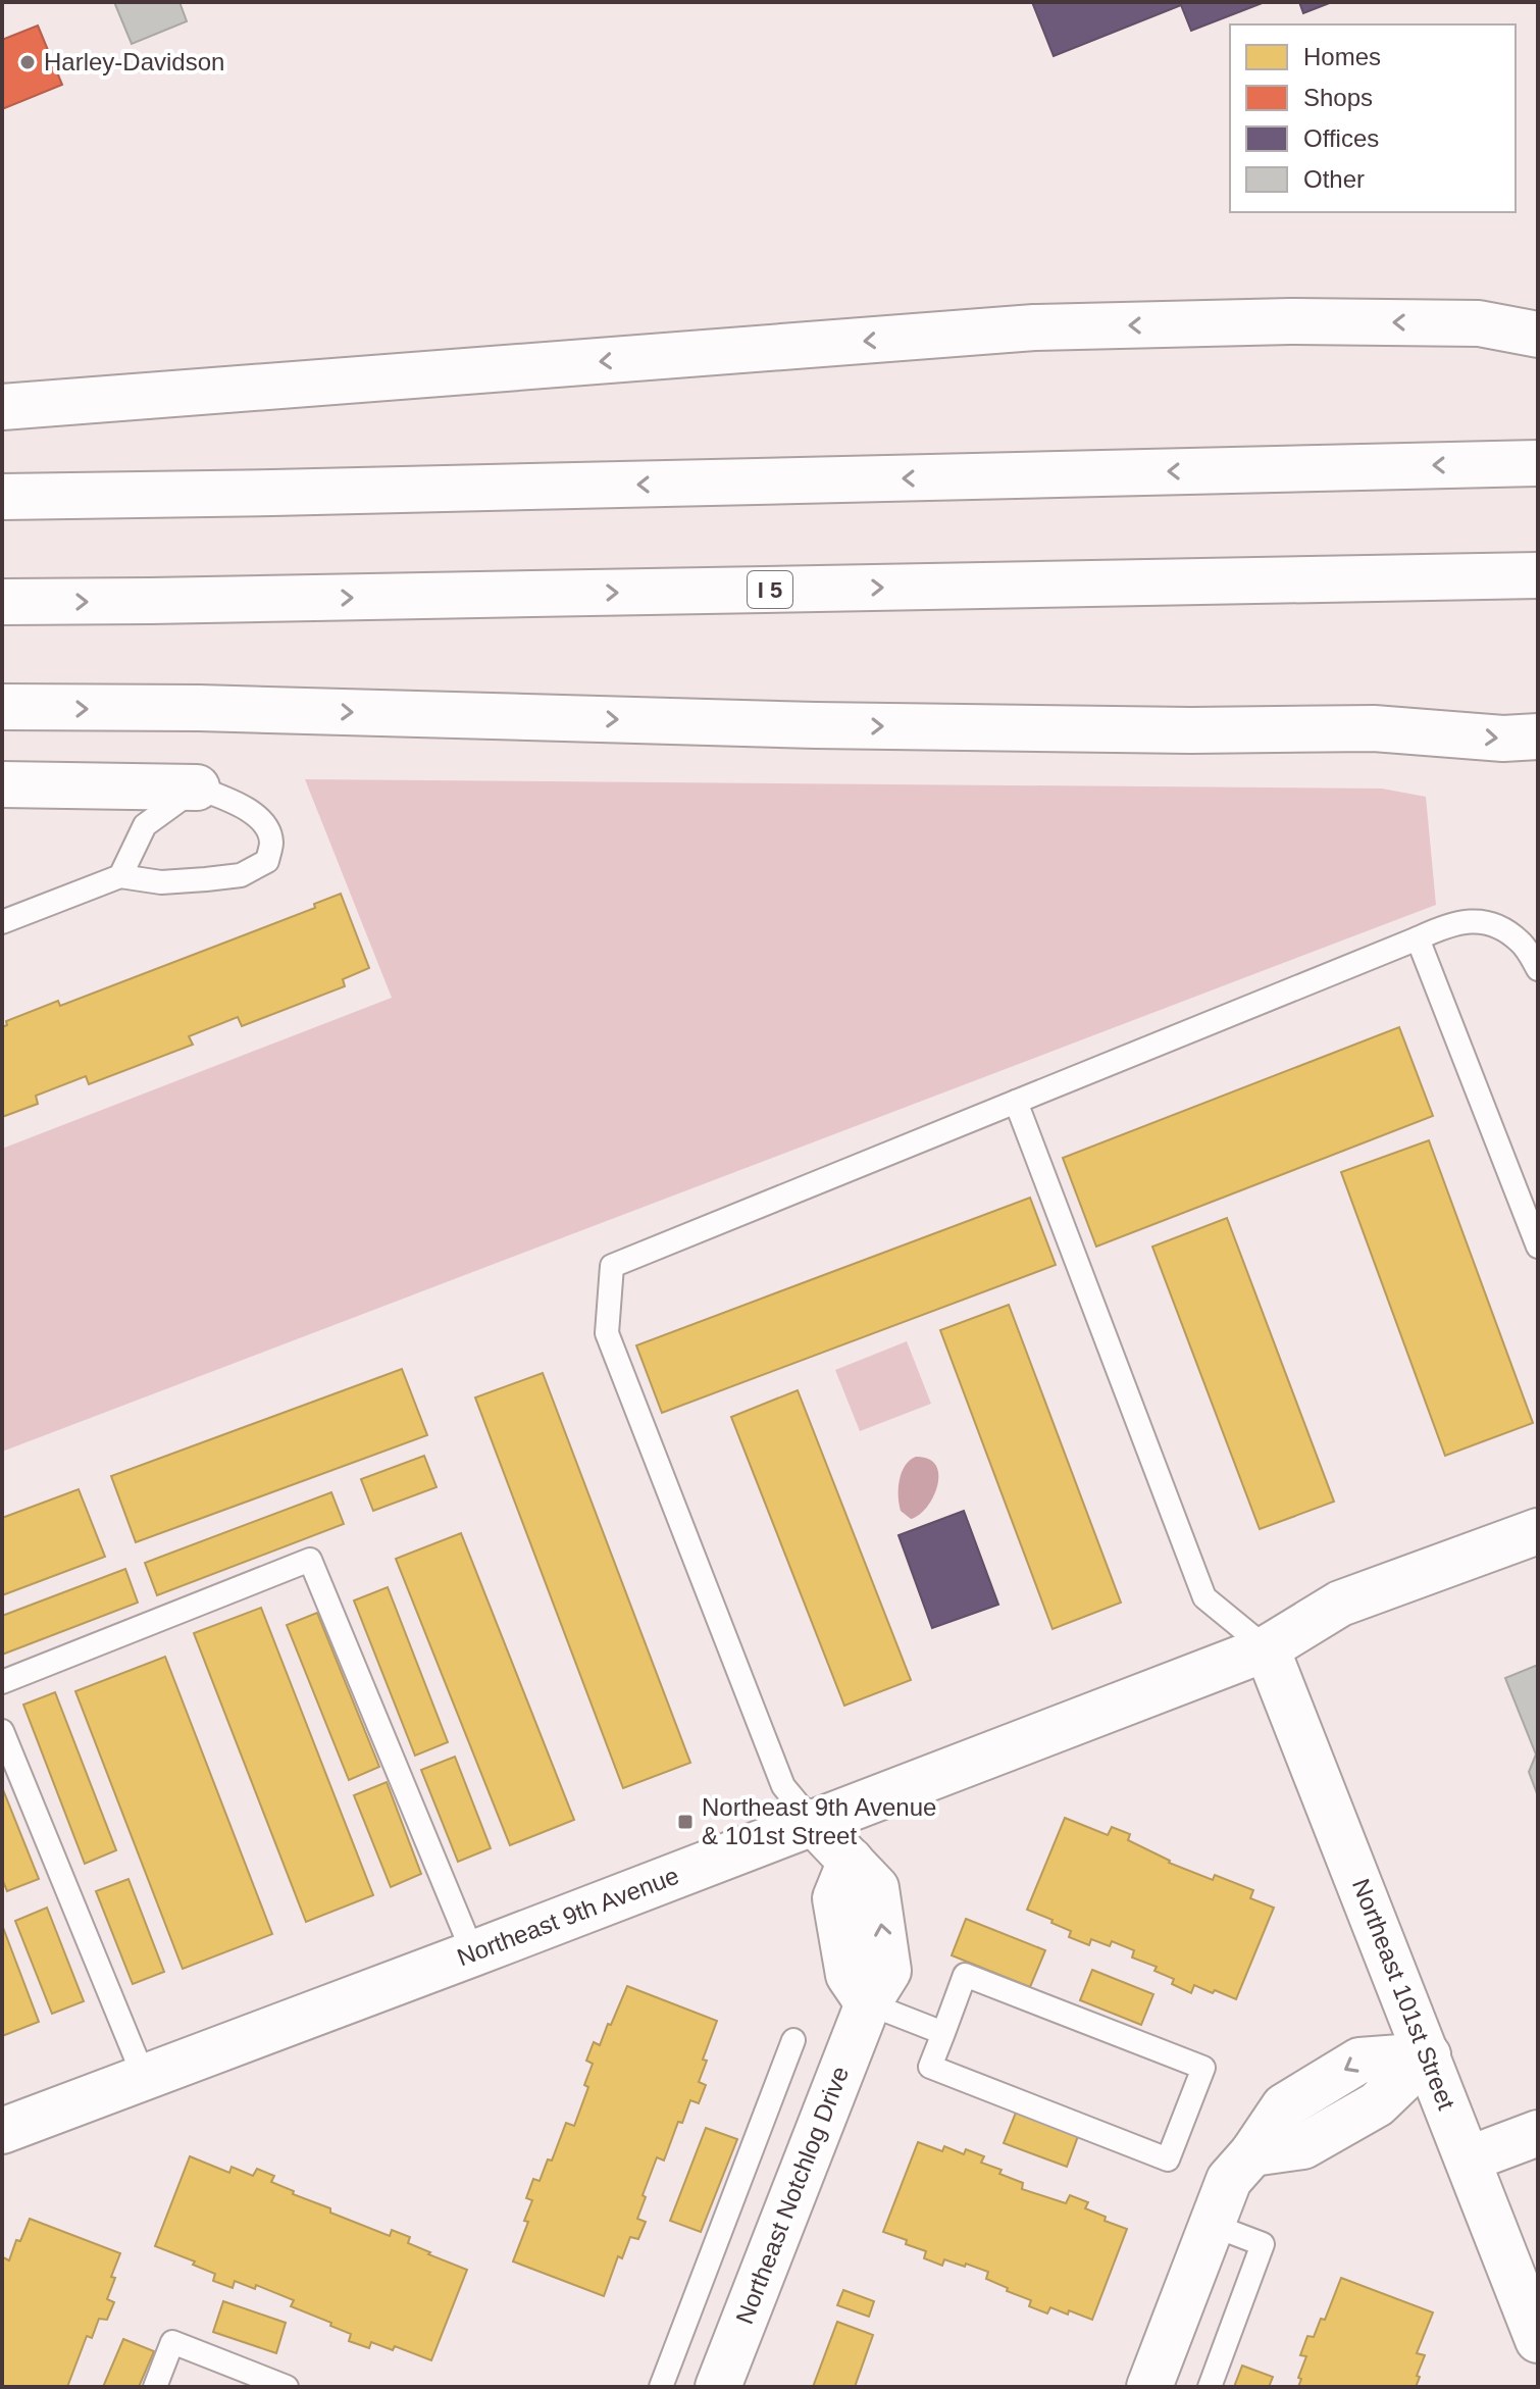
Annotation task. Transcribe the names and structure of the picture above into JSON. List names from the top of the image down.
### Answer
{
  "streets": {
    "main road": [
      "I 5",
      "Northeast 9th Avenue",
      "Northeast 101st Street",
      "Northeast Notchlog Drive"
    ]
  },
  "crossings": [
    ["Northeast 9th Avenue", "Northeast 101st Street"]
  ],
  "places": {
    "other": ["Harley-Davidson"],
    "transit": ["Northeast 9th Avenue & 101st Street"]
  },
  "legend": [
    "Homes",
    "Shops",
    "Offices",
    "Other"
  ]
}
